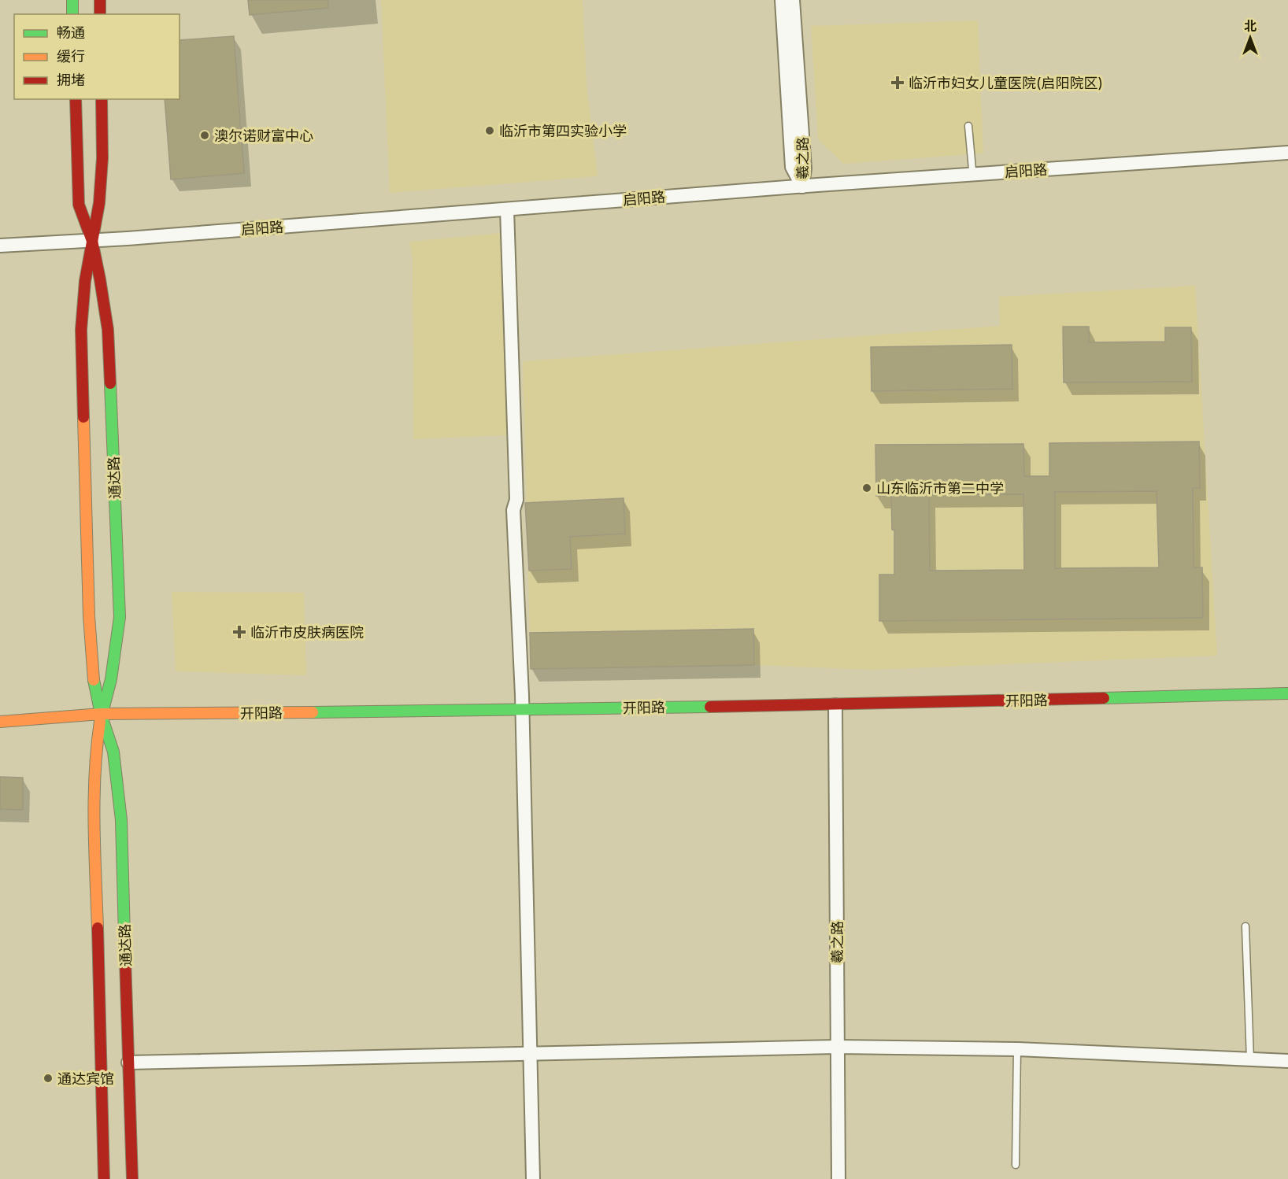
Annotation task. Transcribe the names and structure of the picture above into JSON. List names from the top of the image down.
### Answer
{
  "streets": {
    "main road": ["通达路", "开阳路"],
    "street": ["羲之路", "启阳路"]
  },
  "crossings": [
    ["羲之路", "启阳路"],
    ["羲之路", "开阳路"],
    ["启阳路", "通达路"],
    ["通达路", "开阳路"]
  ],
  "places": {
    "health": ["临沂市妇女儿童医院(启阳院区)", "临沂市皮肤病医院"],
    "other": [
      "临沂市第四实验小学",
      "澳尔诺财富中心",
      "山东临沂市第二中学",
      "通达宾馆"
    ]
  },
  "legend": ["畅通", "缓行", "拥堵"],
  "north": "top"
}
